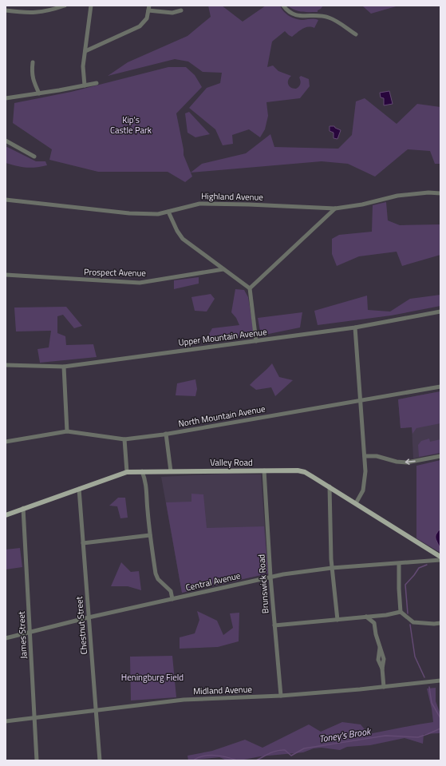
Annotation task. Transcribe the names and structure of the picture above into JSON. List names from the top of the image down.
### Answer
{
  "streets": {
    "main road": ["Valley Road"],
    "street": [
      "Highland Avenue",
      "Prospect Avenue",
      "Upper Mountain Avenue",
      "North Mountain Avenue",
      "Central Avenue",
      "Brunswick Road",
      "Chestnut Street",
      "James Street",
      "Midland Avenue"
    ]
  },
  "crossings": [
    ["Valley Road", "Brunswick Road"],
    ["Valley Road", "Chestnut Street"],
    ["Valley Road", "James Street"],
    ["Central Avenue", "Brunswick Road"],
    ["Central Avenue", "Chestnut Street"],
    ["Central Avenue", "James Street"],
    ["Brunswick Road", "Midland Avenue"],
    ["Chestnut Street", "Midland Avenue"],
    ["James Street", "Midland Avenue"]
  ],
  "water": ["Toney's Brook"],
  "parks": ["Kip's Castle Park", "Heningburg Field"]
}
